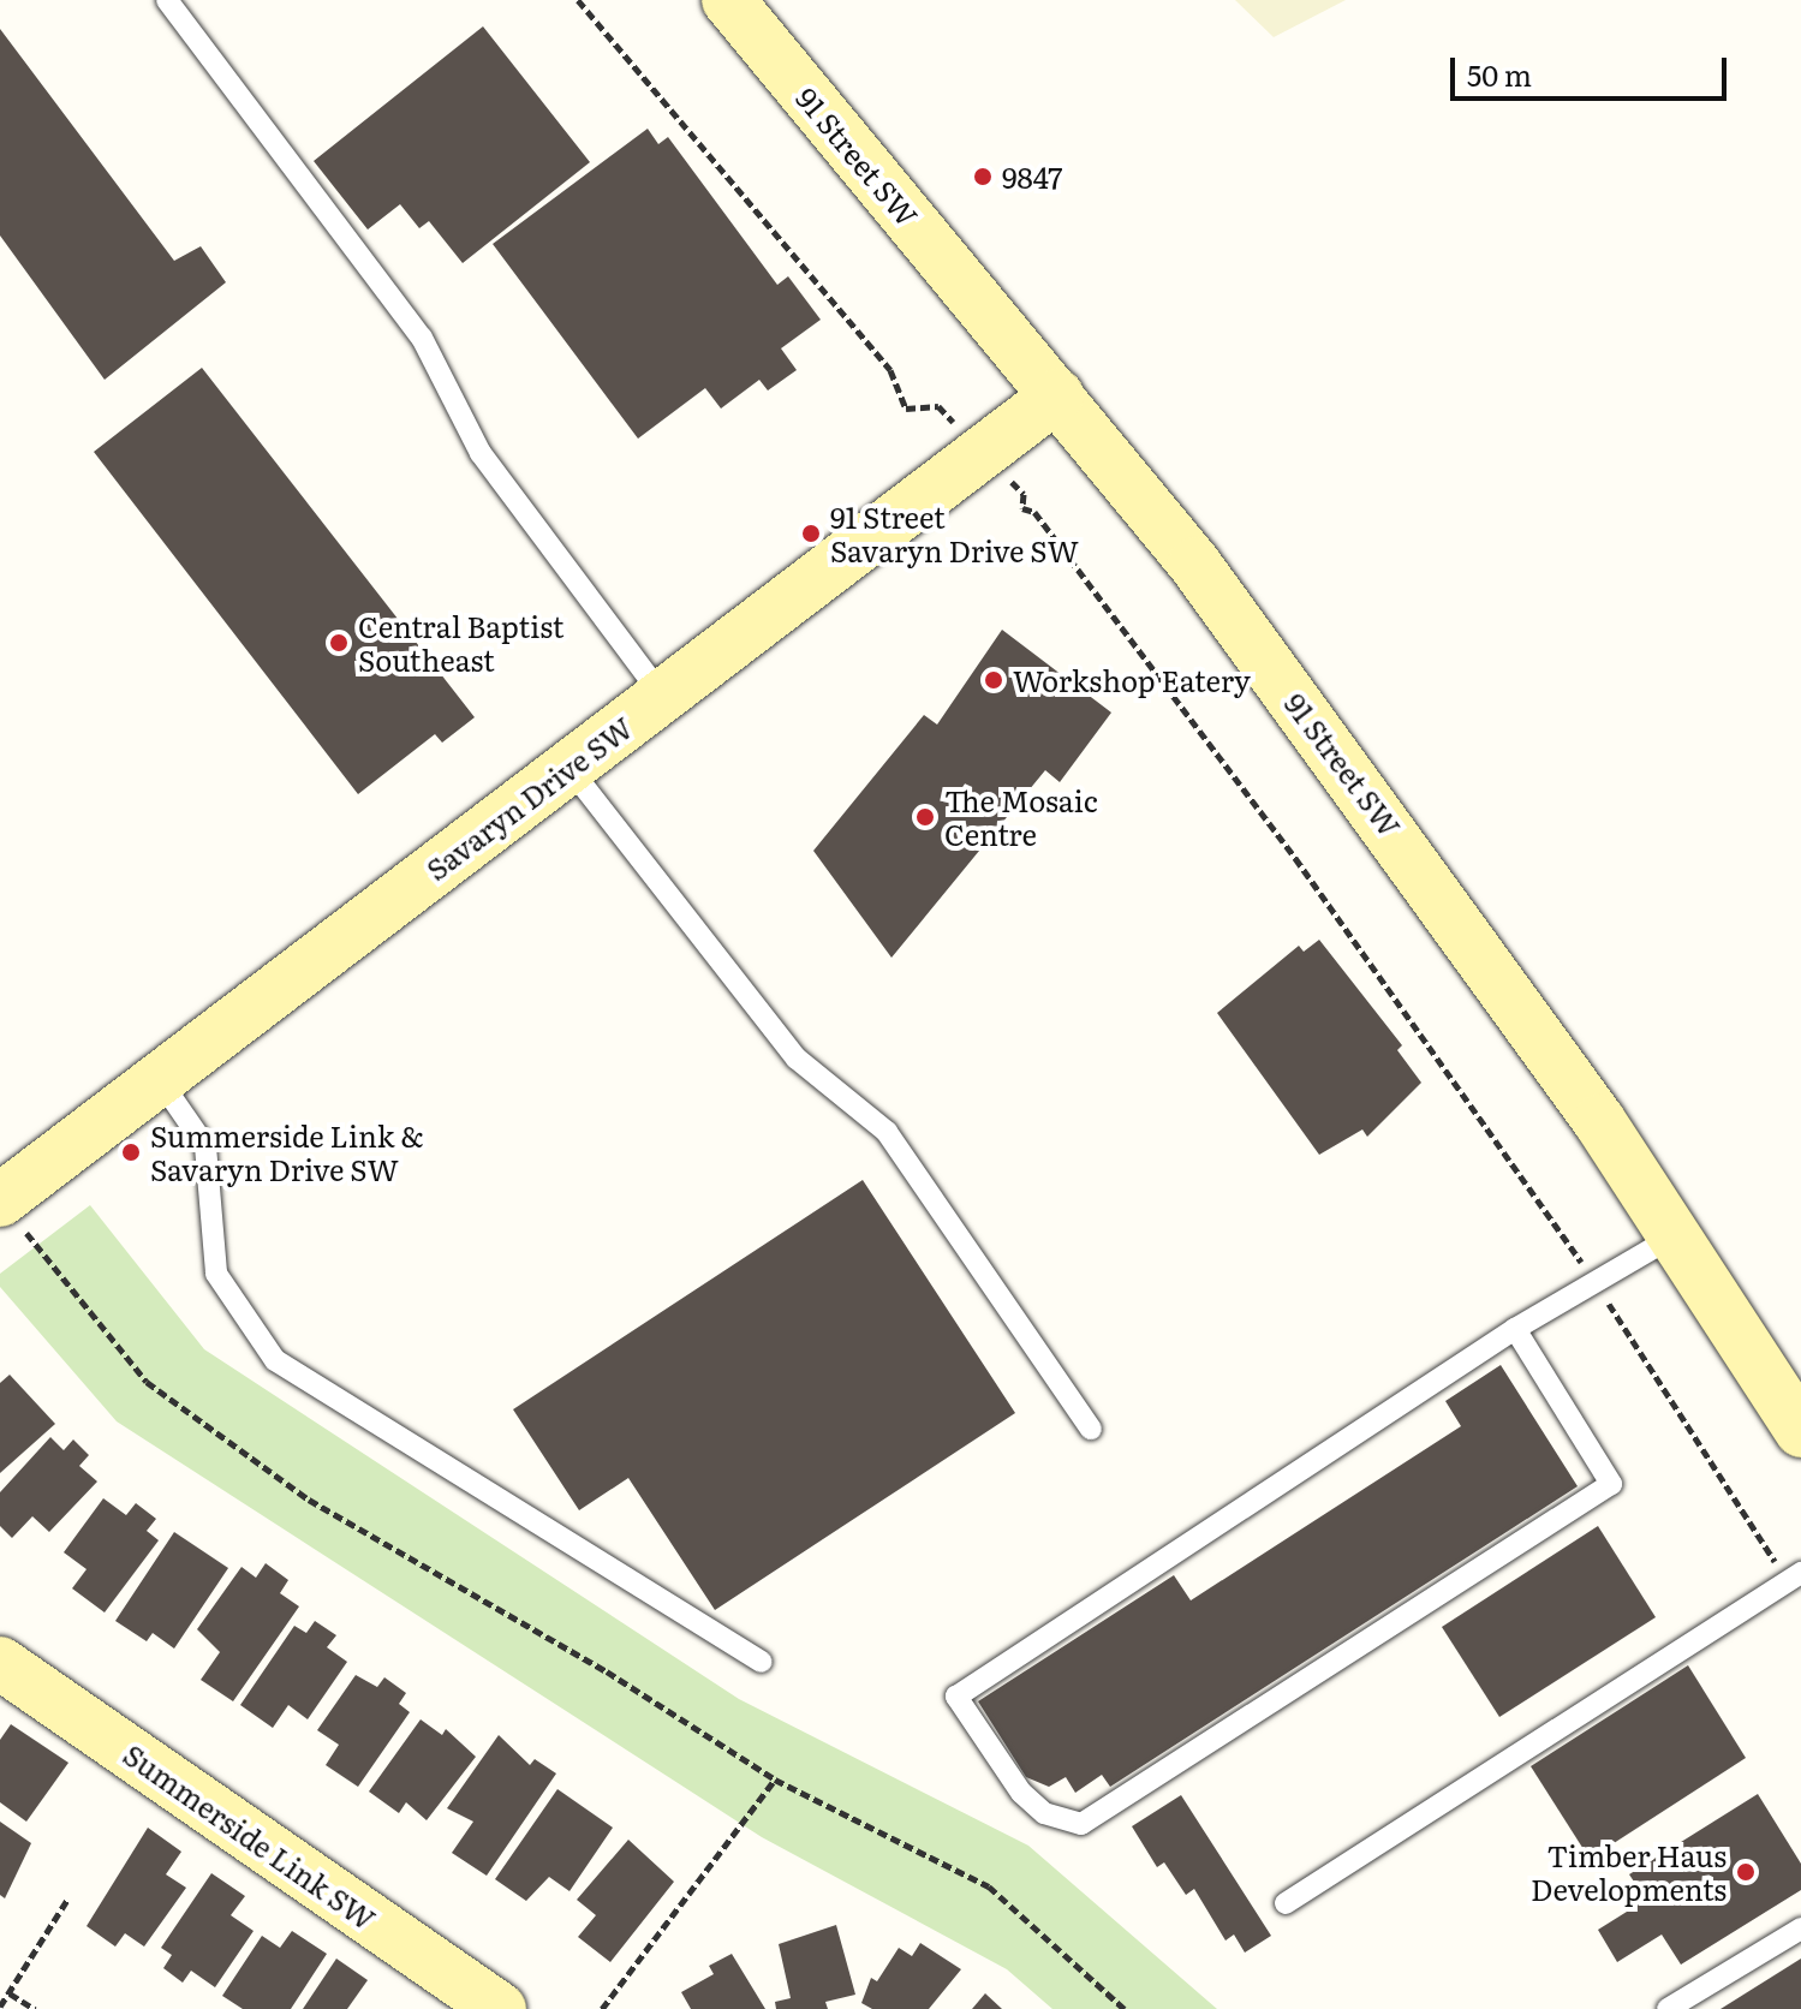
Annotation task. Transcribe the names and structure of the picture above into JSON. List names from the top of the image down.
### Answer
{
  "streets": {
    "street": ["91 Street SW", "Savaryn Drive SW", "Summerside Link SW"]
  },
  "crossings": [
    ["91 Street SW", "Savaryn Drive SW"]
  ],
  "places": [
    "9847",
    "91 Street Savaryn Drive SW",
    "Central Baptist Southeast",
    "Workshop Eatery",
    "The Mosaic Centre",
    "Summerside Link & Savaryn Drive SW",
    "Timber Haus Developments"
  ],
  "scale_bar": "50 m"
}
